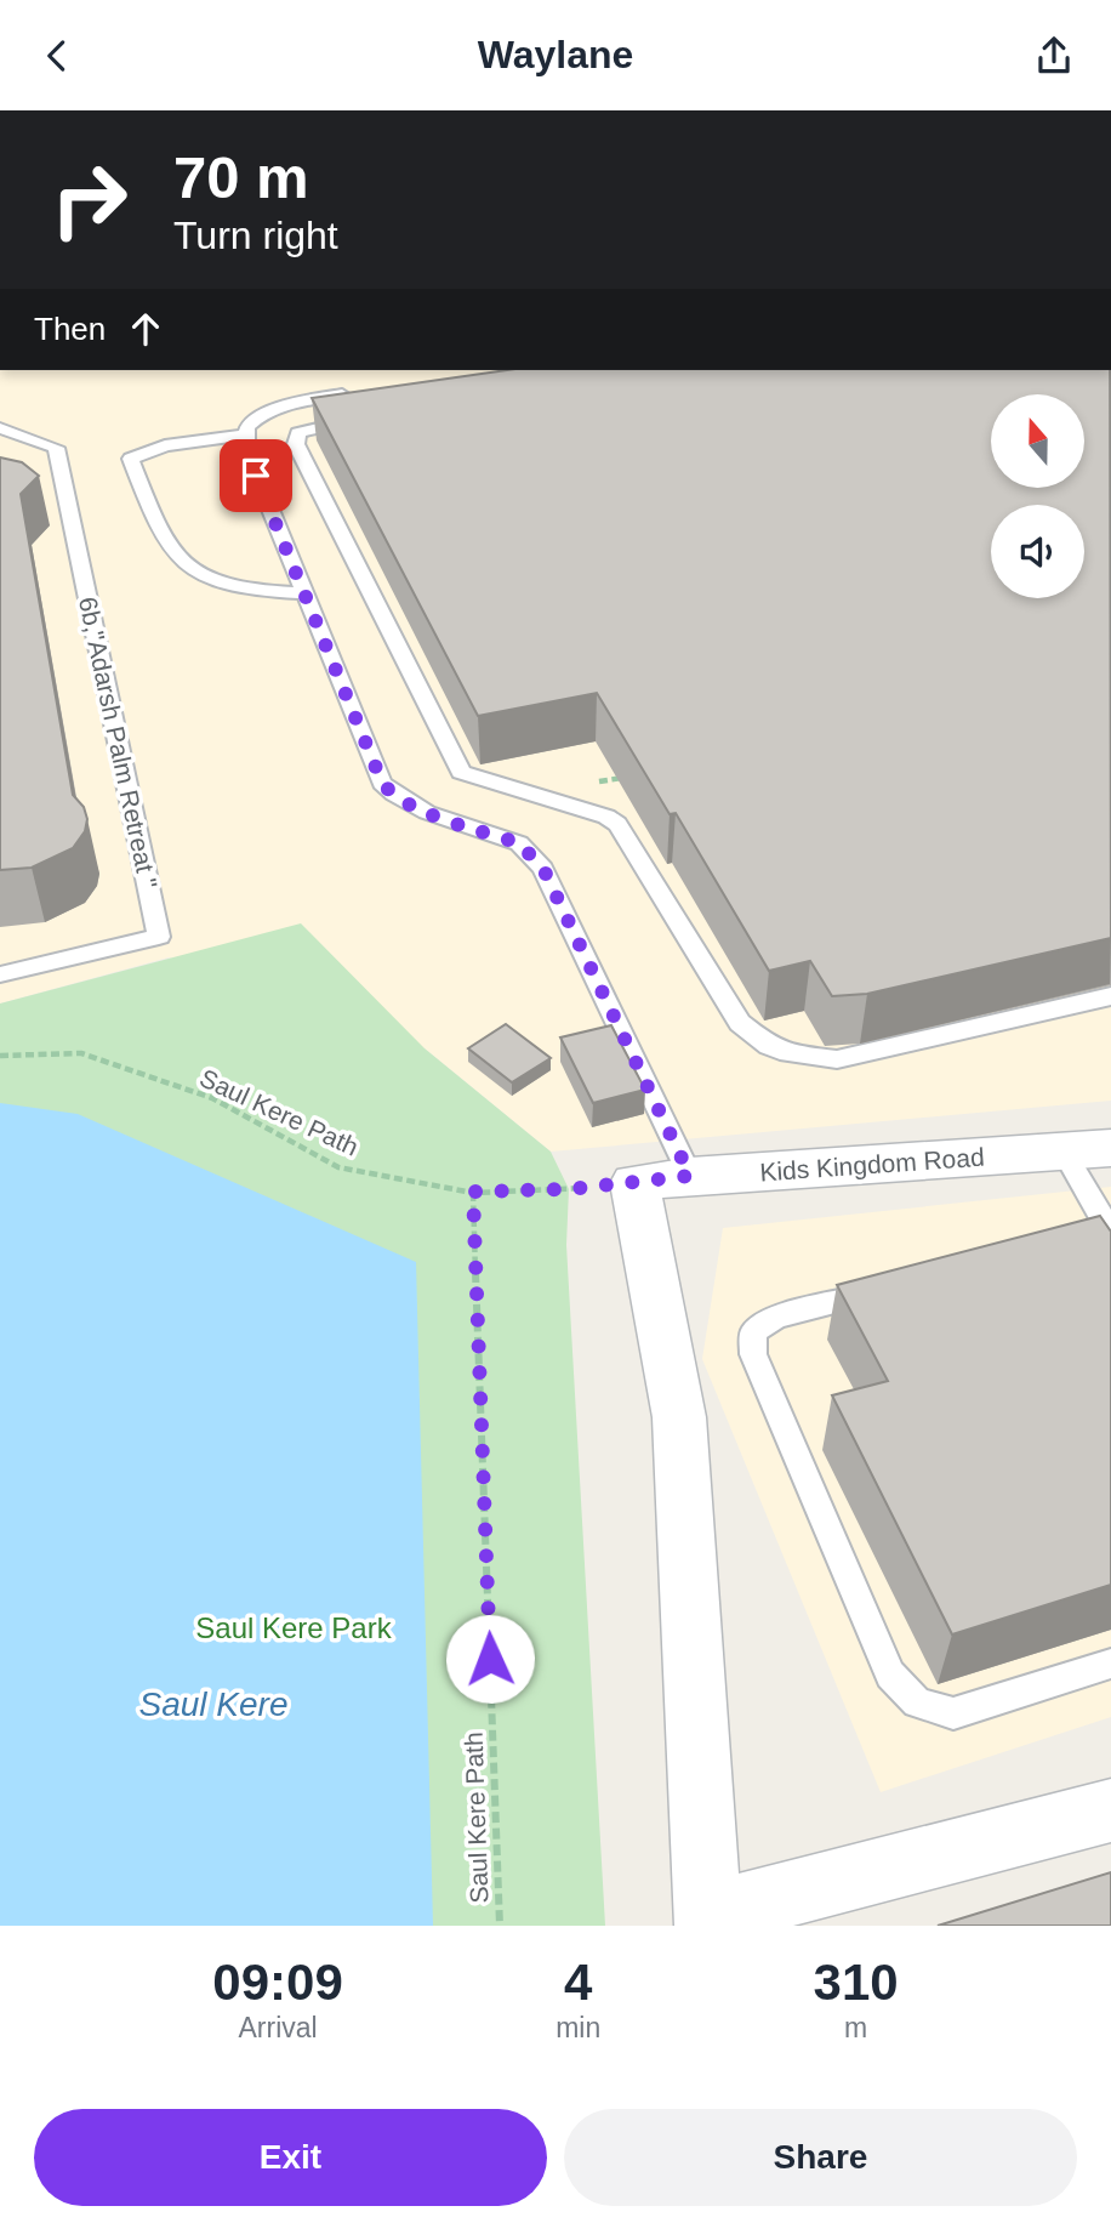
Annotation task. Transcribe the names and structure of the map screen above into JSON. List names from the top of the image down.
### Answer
{
  "streets": {
    "street": ["Kids Kingdom Road"],
    "lane": ["6b,\"Adarsh Palm Retreat \""],
    "path": ["Saul Kere Path"]
  },
  "water": ["Saul Kere"],
  "parks": ["Saul Kere Park"],
  "north": "top",
  "page": {
    "header": "Waylane",
    "turn": ["70 m", "Turn right"],
    "then": "Then",
    "eta": [
      "09:09",
      "Arrival",
      "4",
      "min",
      "310",
      "m"
    ],
    "buttons": ["Exit", "Share"]
  }
}
